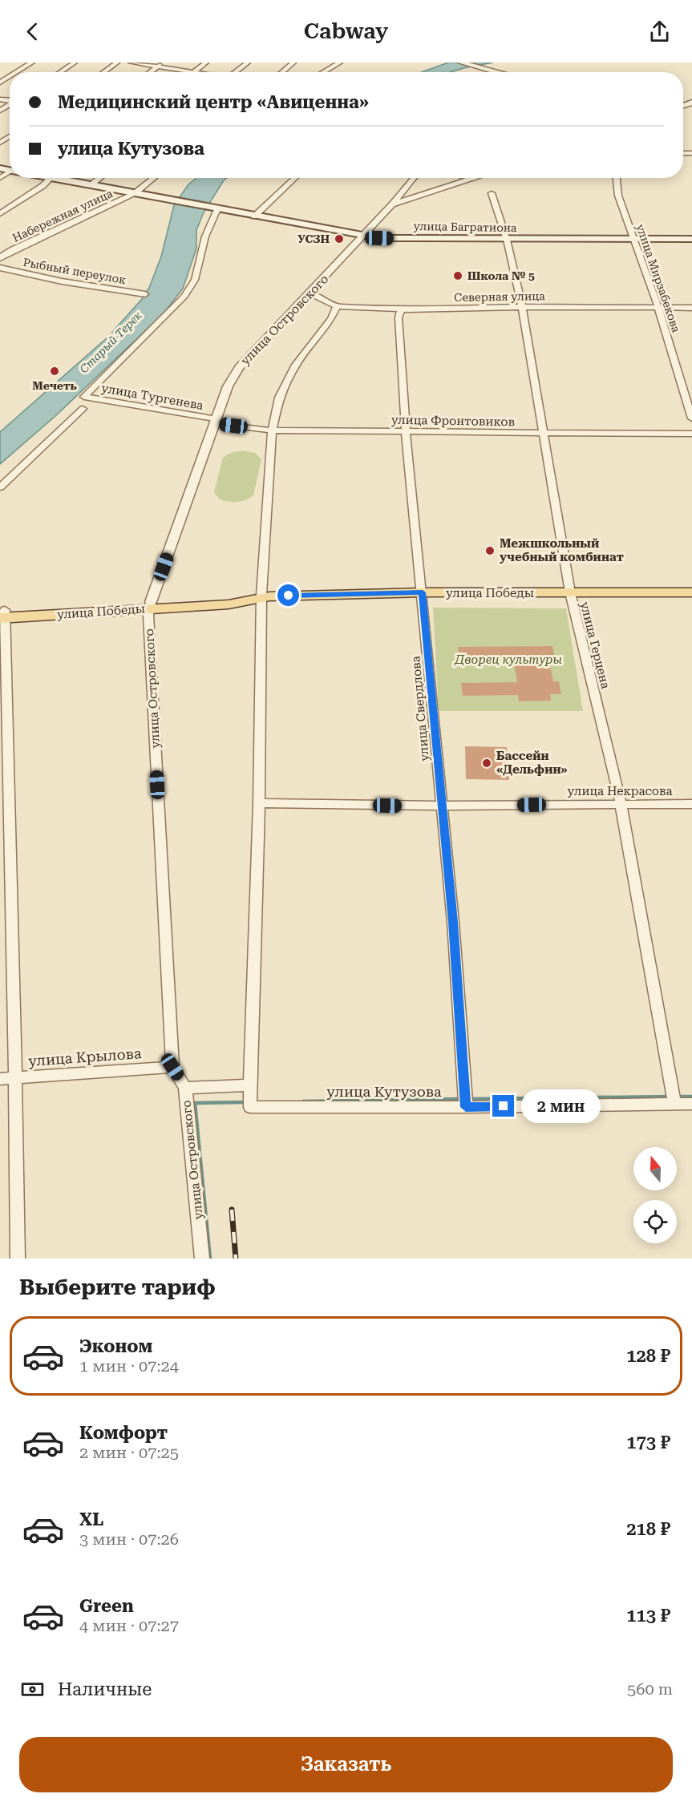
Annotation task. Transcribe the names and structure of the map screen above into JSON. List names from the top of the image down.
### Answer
{
  "streets": {
    "main road": ["улица Багратиона", "улица Победы"],
    "street": [
      "Набережная улица",
      "Рыбный переулок",
      "улица Мирзабекова",
      "Северная улица",
      "улица Островского",
      "улица Тургенева",
      "улица Фронтовиков",
      "улица Герцена",
      "улица Свердлова",
      "улица Некрасова",
      "улица Крылова",
      "улица Кутузова"
    ]
  },
  "crossings": [
    ["Набережная улица", "улица Багратиона"],
    ["улица Багратиона", "улица Мирзабекова"],
    ["улица Багратиона", "улица Островского"],
    ["улица Багратиона", "улица Тургенева"],
    ["улица Багратиона", "улица Герцена"],
    ["улица Мирзабекова", "Северная улица"],
    ["Северная улица", "улица Островского"],
    ["Северная улица", "улица Герцена"],
    ["Северная улица", "улица Свердлова"],
    ["улица Островского", "улица Тургенева"],
    ["улица Островского", "улица Фронтовиков"],
    ["улица Островского", "улица Победы"],
    ["улица Островского", "улица Крылова"],
    ["улица Тургенева", "улица Фронтовиков"],
    ["улица Фронтовиков", "улица Герцена"],
    ["улица Фронтовиков", "улица Свердлова"],
    ["улица Победы", "улица Герцена"],
    ["улица Победы", "улица Свердлова"],
    ["улица Герцена", "улица Некрасова"],
    ["улица Герцена", "улица Кутузова"],
    ["улица Свердлова", "улица Некрасова"],
    ["улица Свердлова", "улица Кутузова"]
  ],
  "water": ["Старый Терек"],
  "parks": ["Дворец культуры"],
  "places": [
    "УСЗН",
    "Школа № 5",
    "Мечеть",
    "Межшкольный учебный комбинат",
    "Бассейн «Дельфин»"
  ],
  "north": "top",
  "page": {
    "header": "Cabway",
    "banner": ["Медицинский центр «Авиценна»", "улица Кутузова"],
    "bubble": "2 мин",
    "heading": "Выберите тариф",
    "list": [
      {
        "name": "Эконом",
        "note": "1 мин · 07:24",
        "value": "128 ₽"
      },
      {
        "name": "Комфорт",
        "note": "2 мин · 07:25",
        "value": "173 ₽"
      },
      {
        "name": "XL",
        "note": "3 мин · 07:26",
        "value": "218 ₽"
      },
      {
        "name": "Green",
        "note": "4 мин · 07:27",
        "value": "113 ₽"
      }
    ],
    "pay": ["Наличные", "560 m"],
    "buttons": "Заказать"
  }
}
